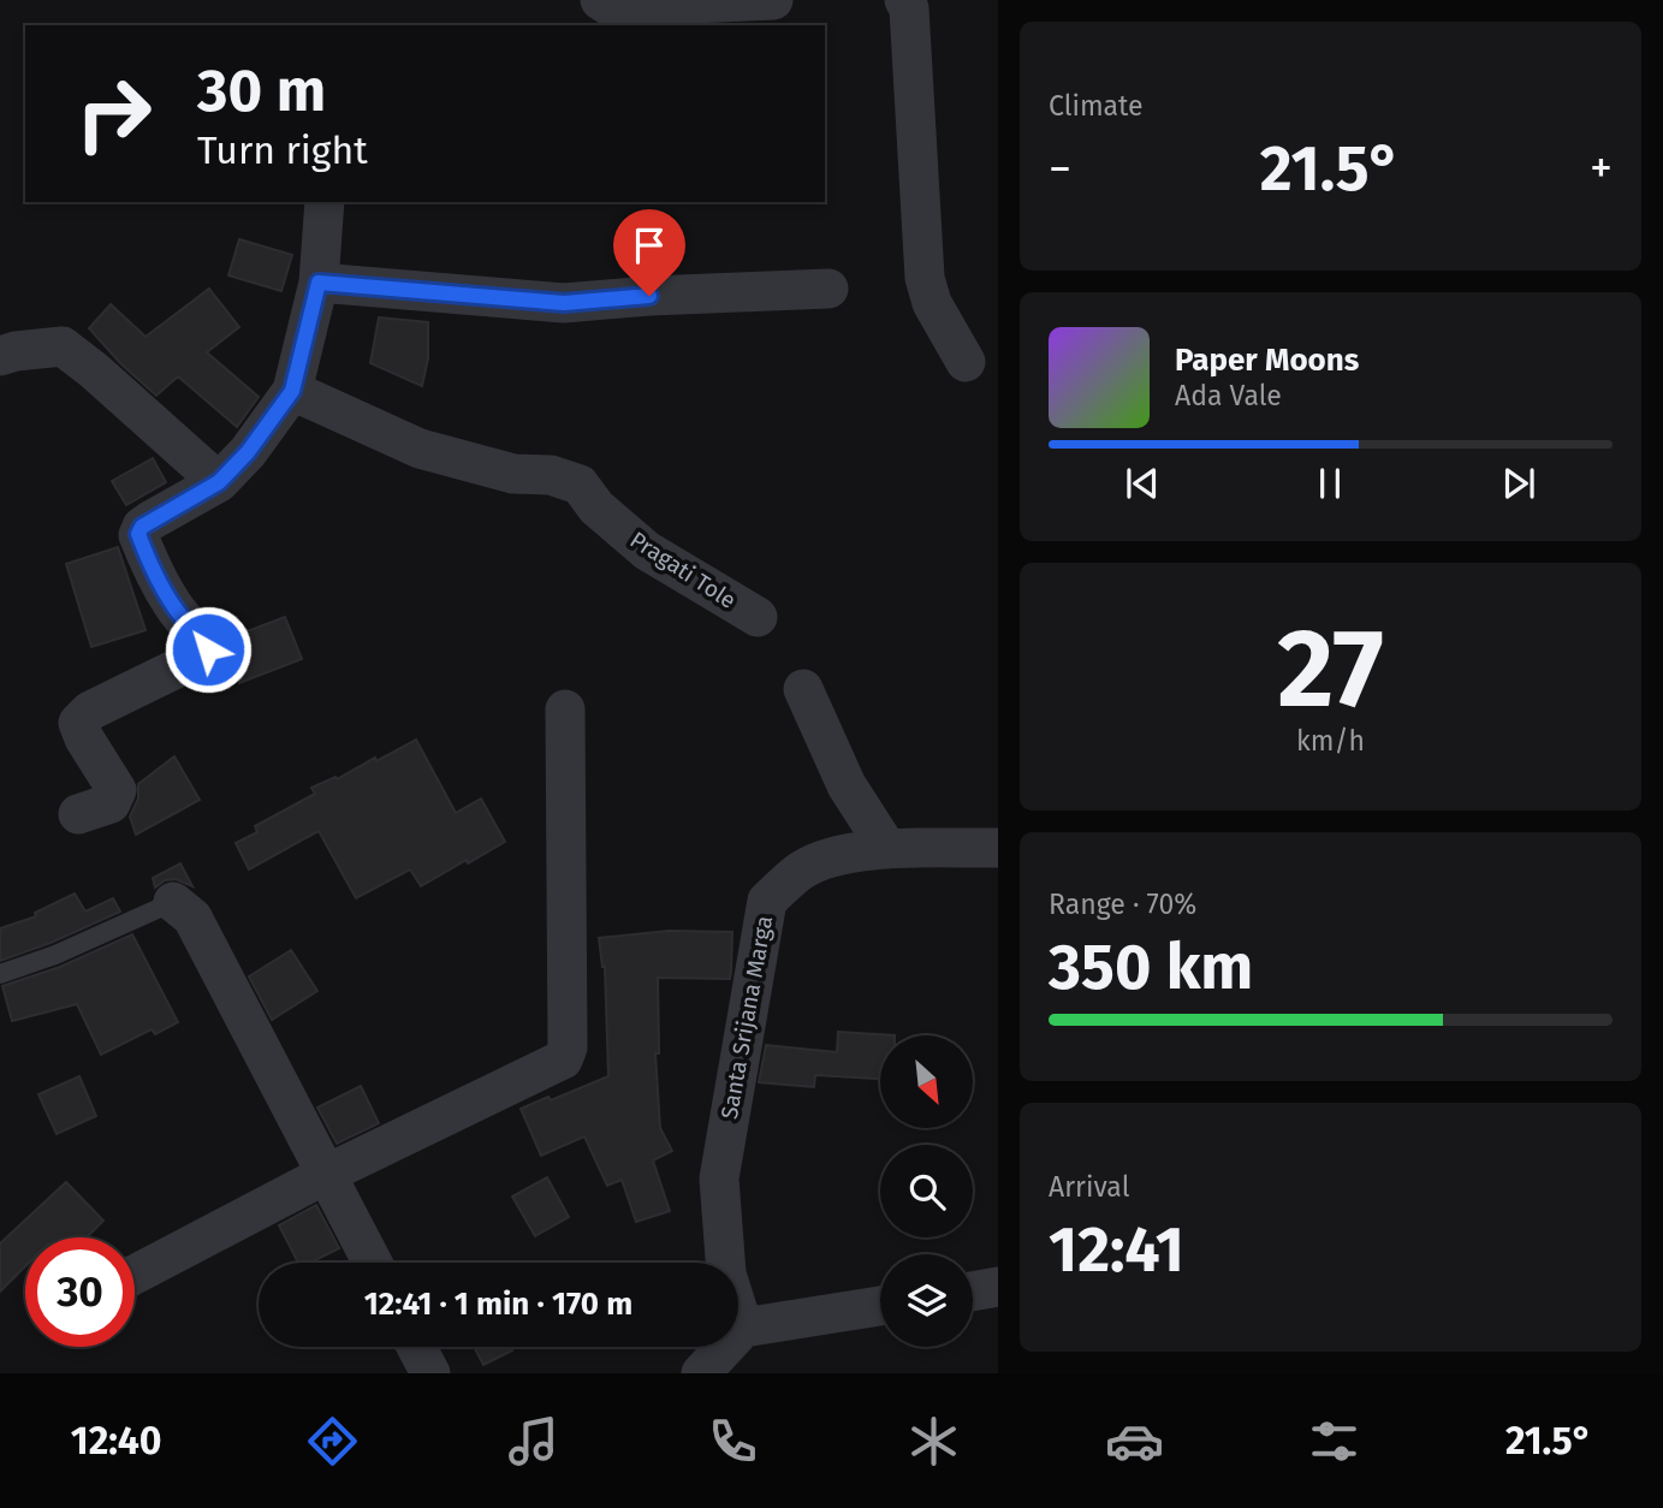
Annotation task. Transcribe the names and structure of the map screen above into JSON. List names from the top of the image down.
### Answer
{
  "streets": {
    "street": ["Pragati Tole", "Santa Srijana Marga"]
  },
  "north": "bottom right",
  "page": {
    "tile": [
      "Climate",
      ["27", "km/h"],
      ["Range · 70%", "350 km"],
      ["Arrival", "12:41"]
    ],
    "turn": ["30 m", "Turn right"],
    "heat": ["−", "21.5°", "+"],
    "song": ["Paper Moons", "Ada Vale"],
    "limit": "30",
    "trip": "12:41 · 1 min · 170 m",
    "tabs": ["12:40", "21.5°"]
  }
}
